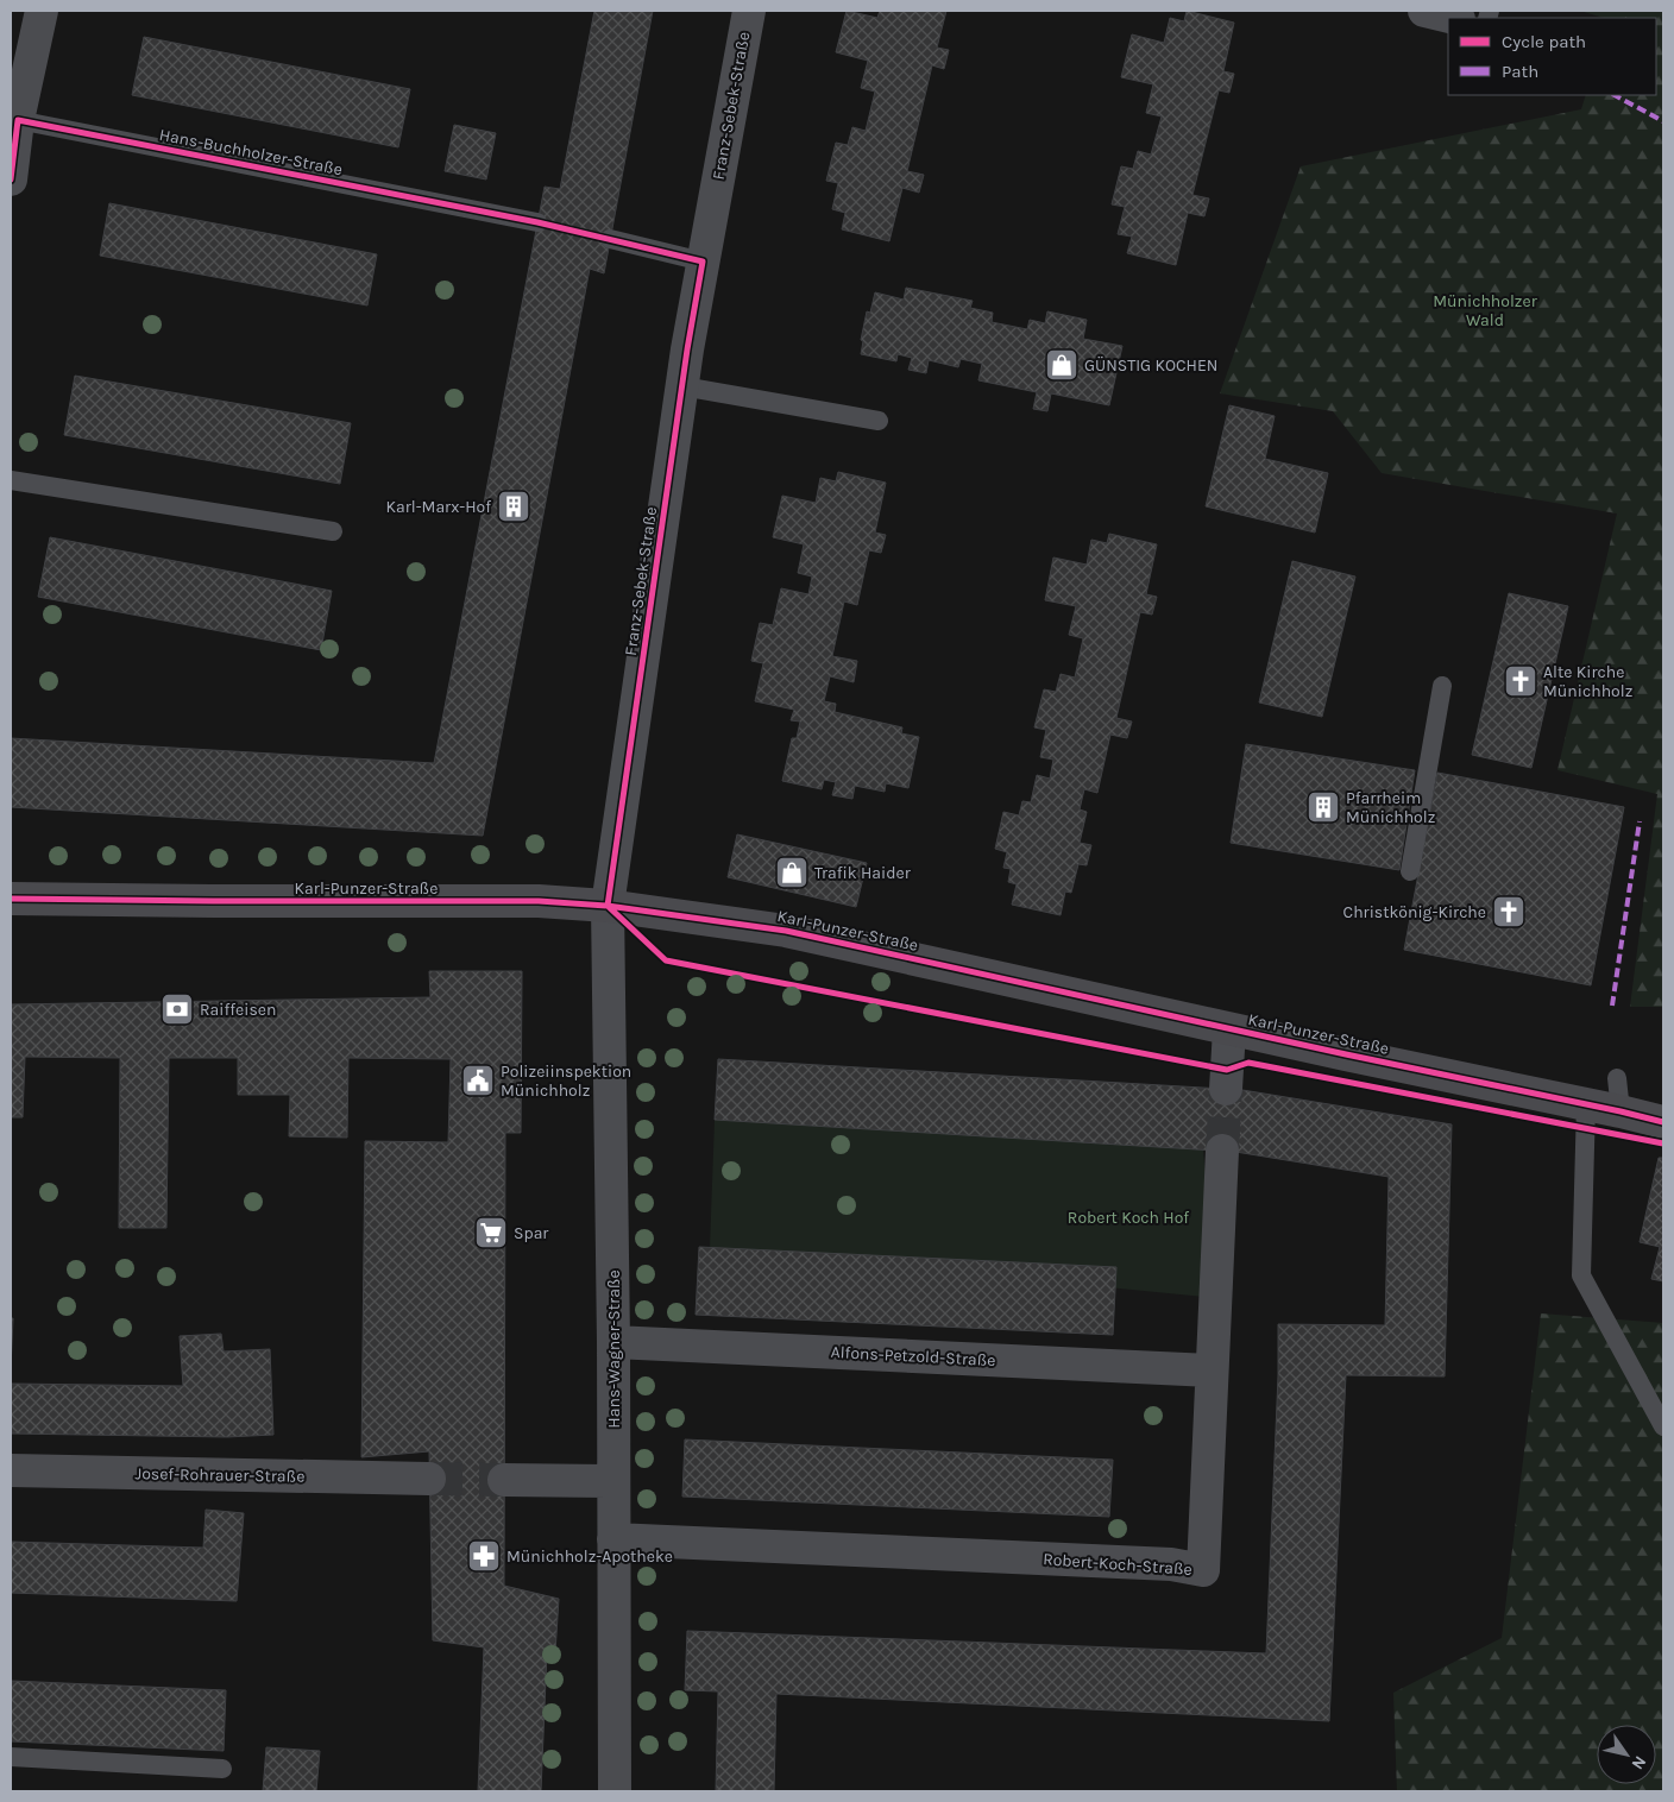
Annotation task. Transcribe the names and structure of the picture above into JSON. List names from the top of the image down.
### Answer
{
  "streets": {
    "street": [
      "Franz-Sebek-Straße",
      "Karl-Punzer-Straße",
      "Hans-Wagner-Straße",
      "Alfons-Petzold-Straße",
      "Josef-Rohrauer-Straße",
      "Robert-Koch-Straße"
    ],
    "lane": ["Hans-Buchholzer-Straße"]
  },
  "crossings": [
    ["Franz-Sebek-Straße", "Karl-Punzer-Straße"],
    ["Franz-Sebek-Straße", "Hans-Wagner-Straße"],
    ["Karl-Punzer-Straße", "Hans-Wagner-Straße"],
    ["Hans-Wagner-Straße", "Alfons-Petzold-Straße"],
    ["Hans-Wagner-Straße", "Robert-Koch-Straße"],
    ["Alfons-Petzold-Straße", "Robert-Koch-Straße"]
  ],
  "parks": ["Münichholzer Wald", "Robert Koch Hof"],
  "places": {
    "shop": ["GÜNSTIG KOCHEN", "Trafik Haider"],
    "building": ["Karl-Marx-Hof", "Pfarrheim Münichholz"],
    "church": ["Alte Kirche Münichholz", "Christkönig-Kirche"],
    "bank": ["Raiffeisen"],
    "public building": ["Polizeiinspektion Münichholz"],
    "supermarket": ["Spar"],
    "pharmacy": ["Münichholz-Apotheke"]
  },
  "legend": ["Cycle path", "Path"],
  "north": "bottom right"
}
